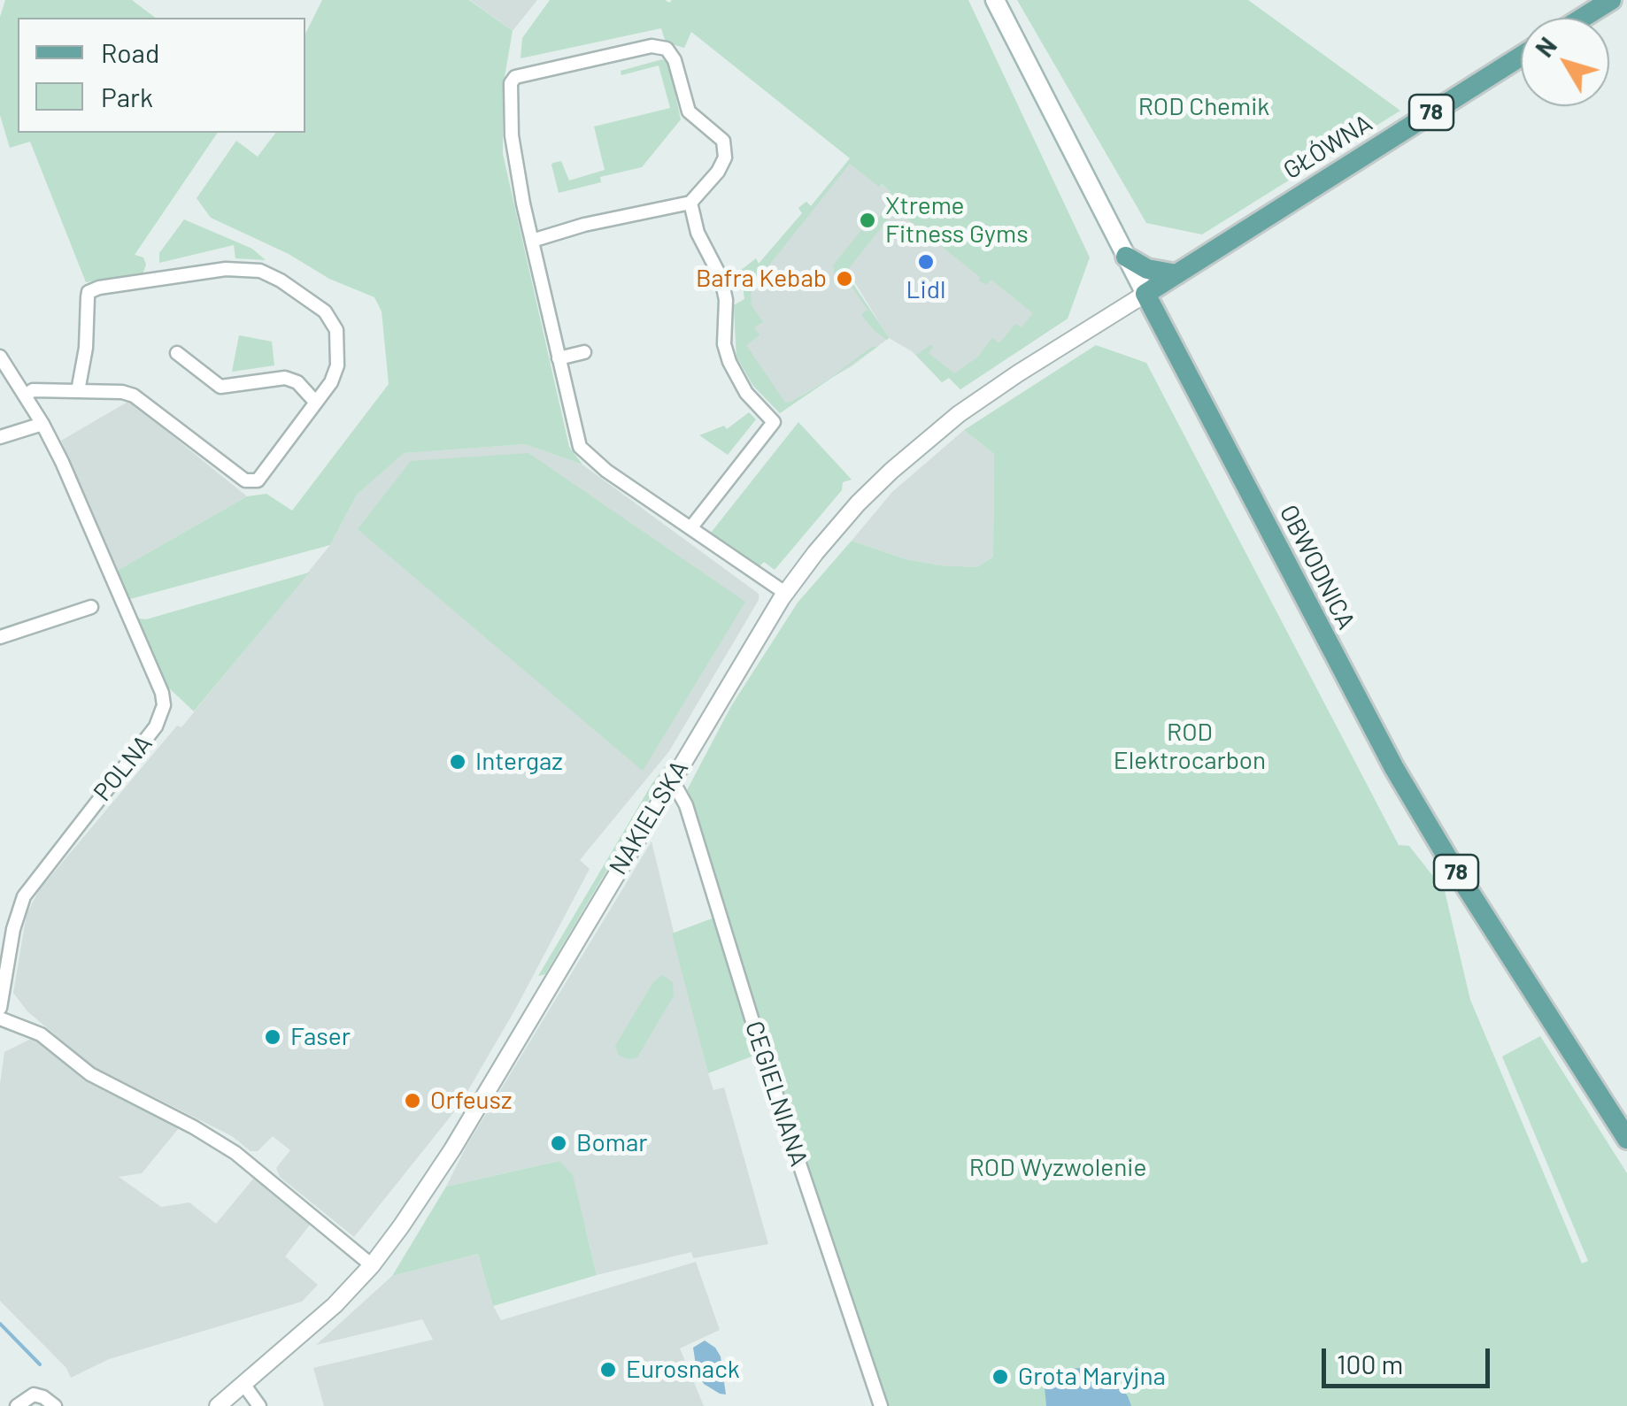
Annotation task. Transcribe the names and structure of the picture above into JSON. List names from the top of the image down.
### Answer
{
  "streets": {
    "main road": ["78", "GŁÓWNA", "OBWODNICA"],
    "street": ["POLNA", "NAKIELSKA", "CEGIELNIANA"]
  },
  "crossings": [
    ["GŁÓWNA", "OBWODNICA"],
    ["GŁÓWNA", "NAKIELSKA"],
    ["OBWODNICA", "NAKIELSKA"],
    ["NAKIELSKA", "CEGIELNIANA"]
  ],
  "parks": ["ROD Chemik", "ROD Elektrocarbon", "ROD Wyzwolenie"],
  "places": [
    "Xtreme Fitness Gyms",
    "Lidl",
    "Bafra Kebab",
    "Intergaz",
    "Faser",
    "Orfeusz",
    "Bomar",
    "Eurosnack",
    "Grota Maryjna"
  ],
  "legend": ["Road", "Park"],
  "scale_bar": "100 m",
  "north": "top left"
}
